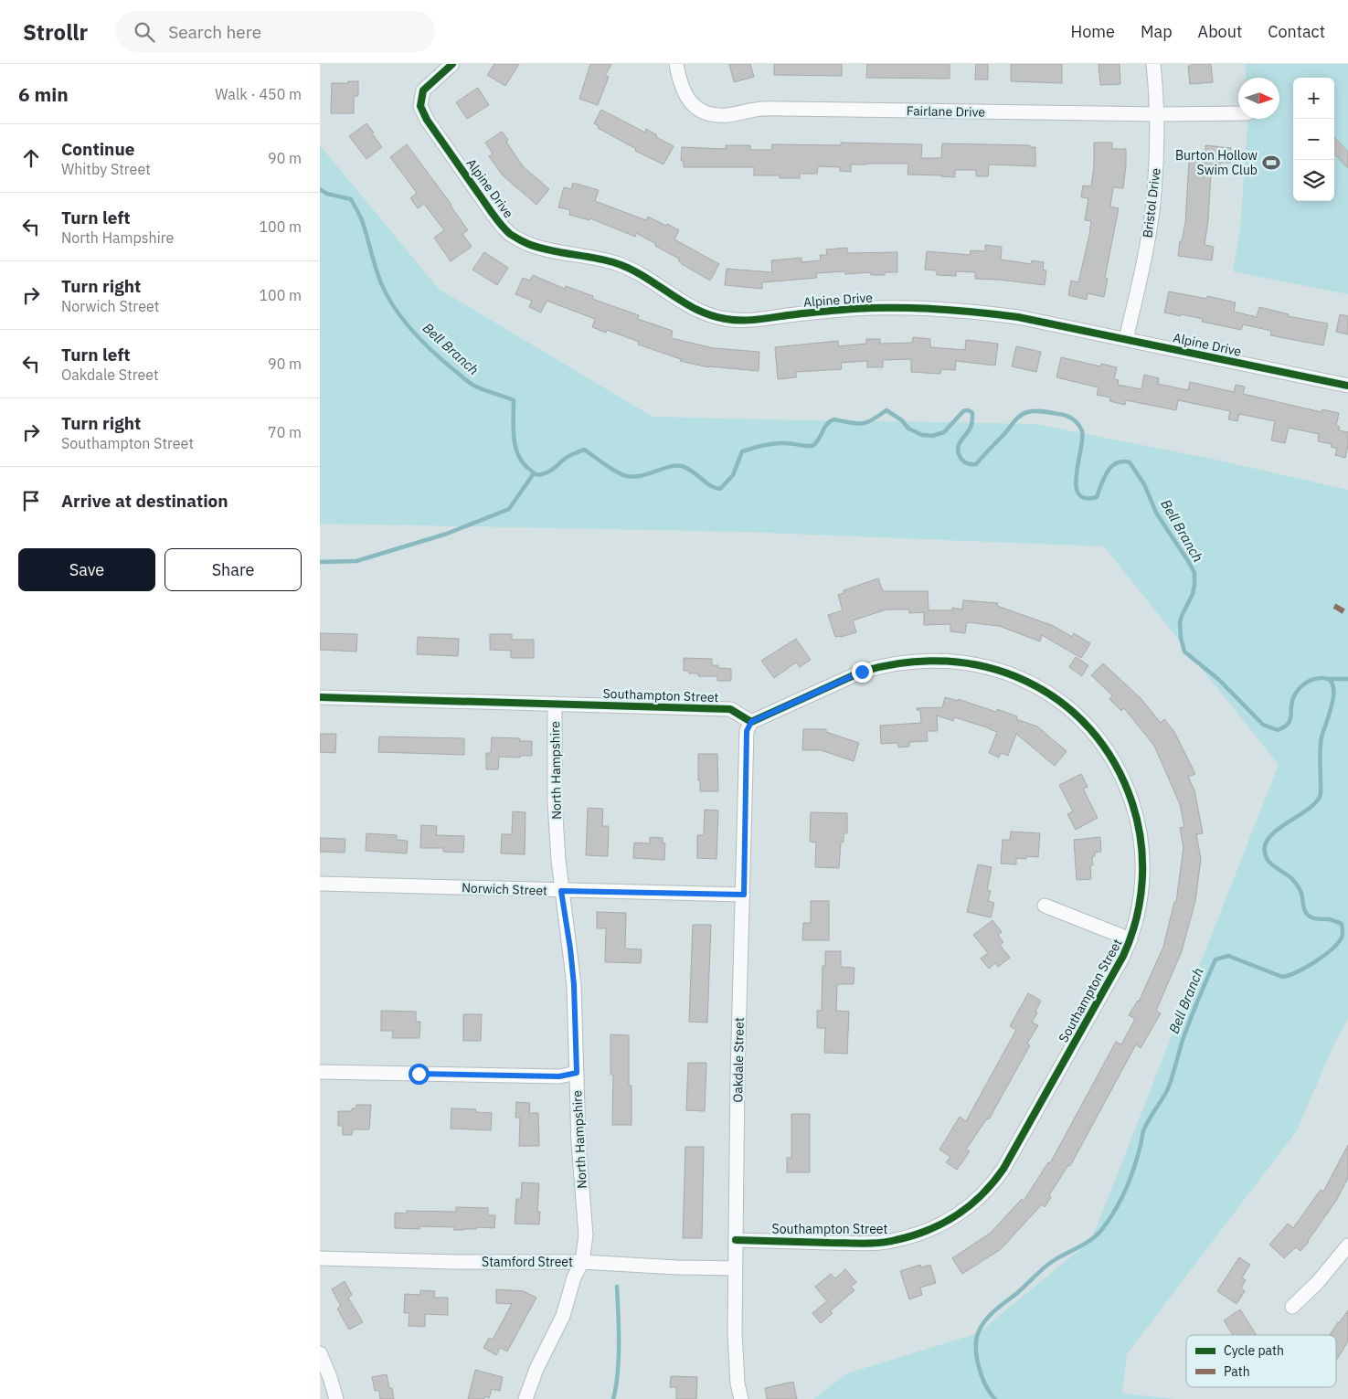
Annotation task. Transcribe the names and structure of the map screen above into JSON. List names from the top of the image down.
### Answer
{
  "streets": {
    "street": [
      "Fairlane Drive",
      "Alpine Drive",
      "Bristol Drive",
      "Southampton Street",
      "North Hampshire",
      "Norwich Street",
      "Oakdale Street",
      "Stamford Street"
    ]
  },
  "crossings": [
    ["Fairlane Drive", "Bristol Drive"],
    ["Alpine Drive", "Bristol Drive"],
    ["Southampton Street", "North Hampshire"],
    ["Southampton Street", "Oakdale Street"],
    ["North Hampshire", "Norwich Street"],
    ["North Hampshire", "Stamford Street"],
    ["Norwich Street", "Oakdale Street"],
    ["Oakdale Street", "Stamford Street"]
  ],
  "water": ["Bell Branch"],
  "places": {
    "sports": ["Burton Hollow Swim Club"]
  },
  "legend": ["Cycle path", "Path"],
  "north": "right",
  "page": {
    "header": "Strollr",
    "search": "Search here",
    "nav": [
      "Home",
      "Map",
      "About",
      "Contact"
    ],
    "heading": ["6 min", "Walk · 450 m"],
    "map_buttons": ["+", "−"],
    "list": [
      ["Continue", "Whitby Street", "90 m"],
      ["Turn left", "North Hampshire", "100 m"],
      ["Turn right", "Norwich Street", "100 m"],
      ["Turn left", "Oakdale Street", "90 m"],
      ["Turn right", "Southampton Street", "70 m"],
      "Arrive at destination"
    ],
    "buttons": ["Save", "Share"]
  }
}
